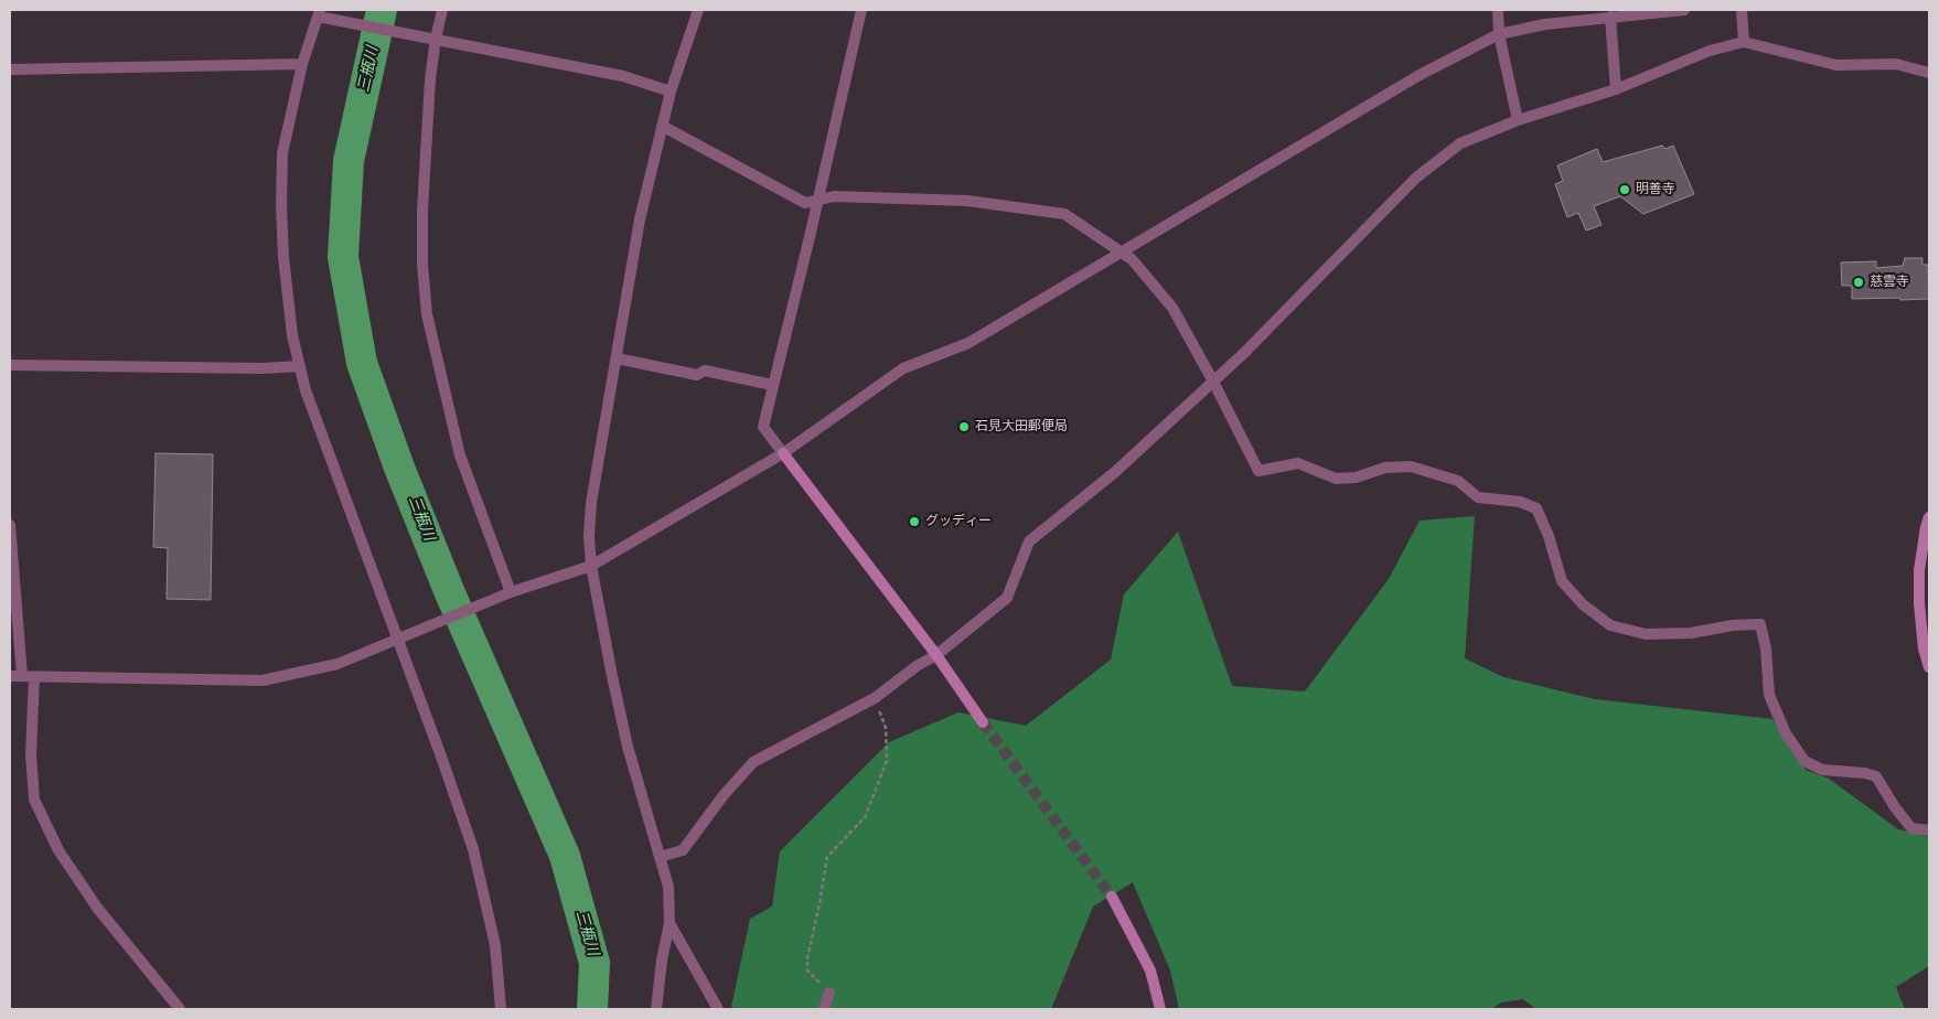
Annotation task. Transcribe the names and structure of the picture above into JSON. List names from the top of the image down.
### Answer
{
  "water": ["三瓶川"],
  "places": [
    "明善寺",
    "慈雲寺",
    "石見大田郵便局",
    "グッディー"
  ]
}
